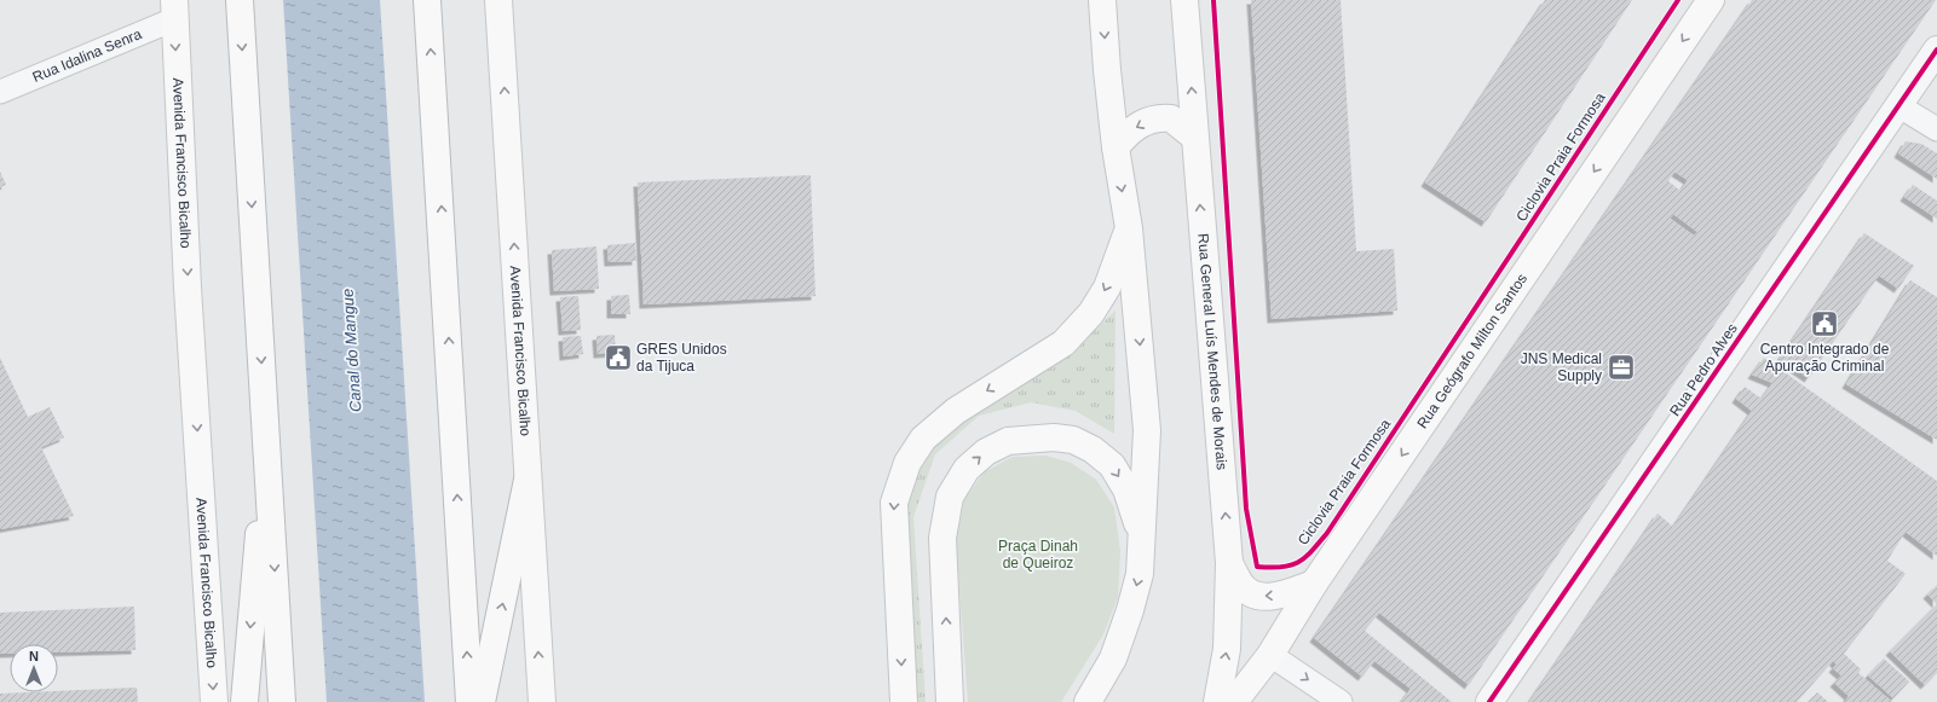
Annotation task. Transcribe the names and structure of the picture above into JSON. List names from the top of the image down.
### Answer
{
  "streets": {
    "main road": ["Avenida Francisco Bicalho", "Rua Geógrafo Milton Santos", "Rua General Luís Mendes de Morais"],
    "street": ["Rua Idalina Senra", "Rua Pedro Alves"],
    "cycle path": ["Ciclovia Praia Formosa"]
  },
  "crossings": [
    ["Rua Idalina Senra", "Avenida Francisco Bicalho"]
  ],
  "one_way": ["Rua Geógrafo Milton Santos"],
  "water": ["Canal do Mangue"],
  "parks": ["Praça Dinah de Queiroz"],
  "places": {
    "public building": ["Centro Integrado de Apuração Criminal", "GRES Unidos da Tijuca"],
    "office": ["JNS Medical Supply"]
  },
  "north": "top"
}
